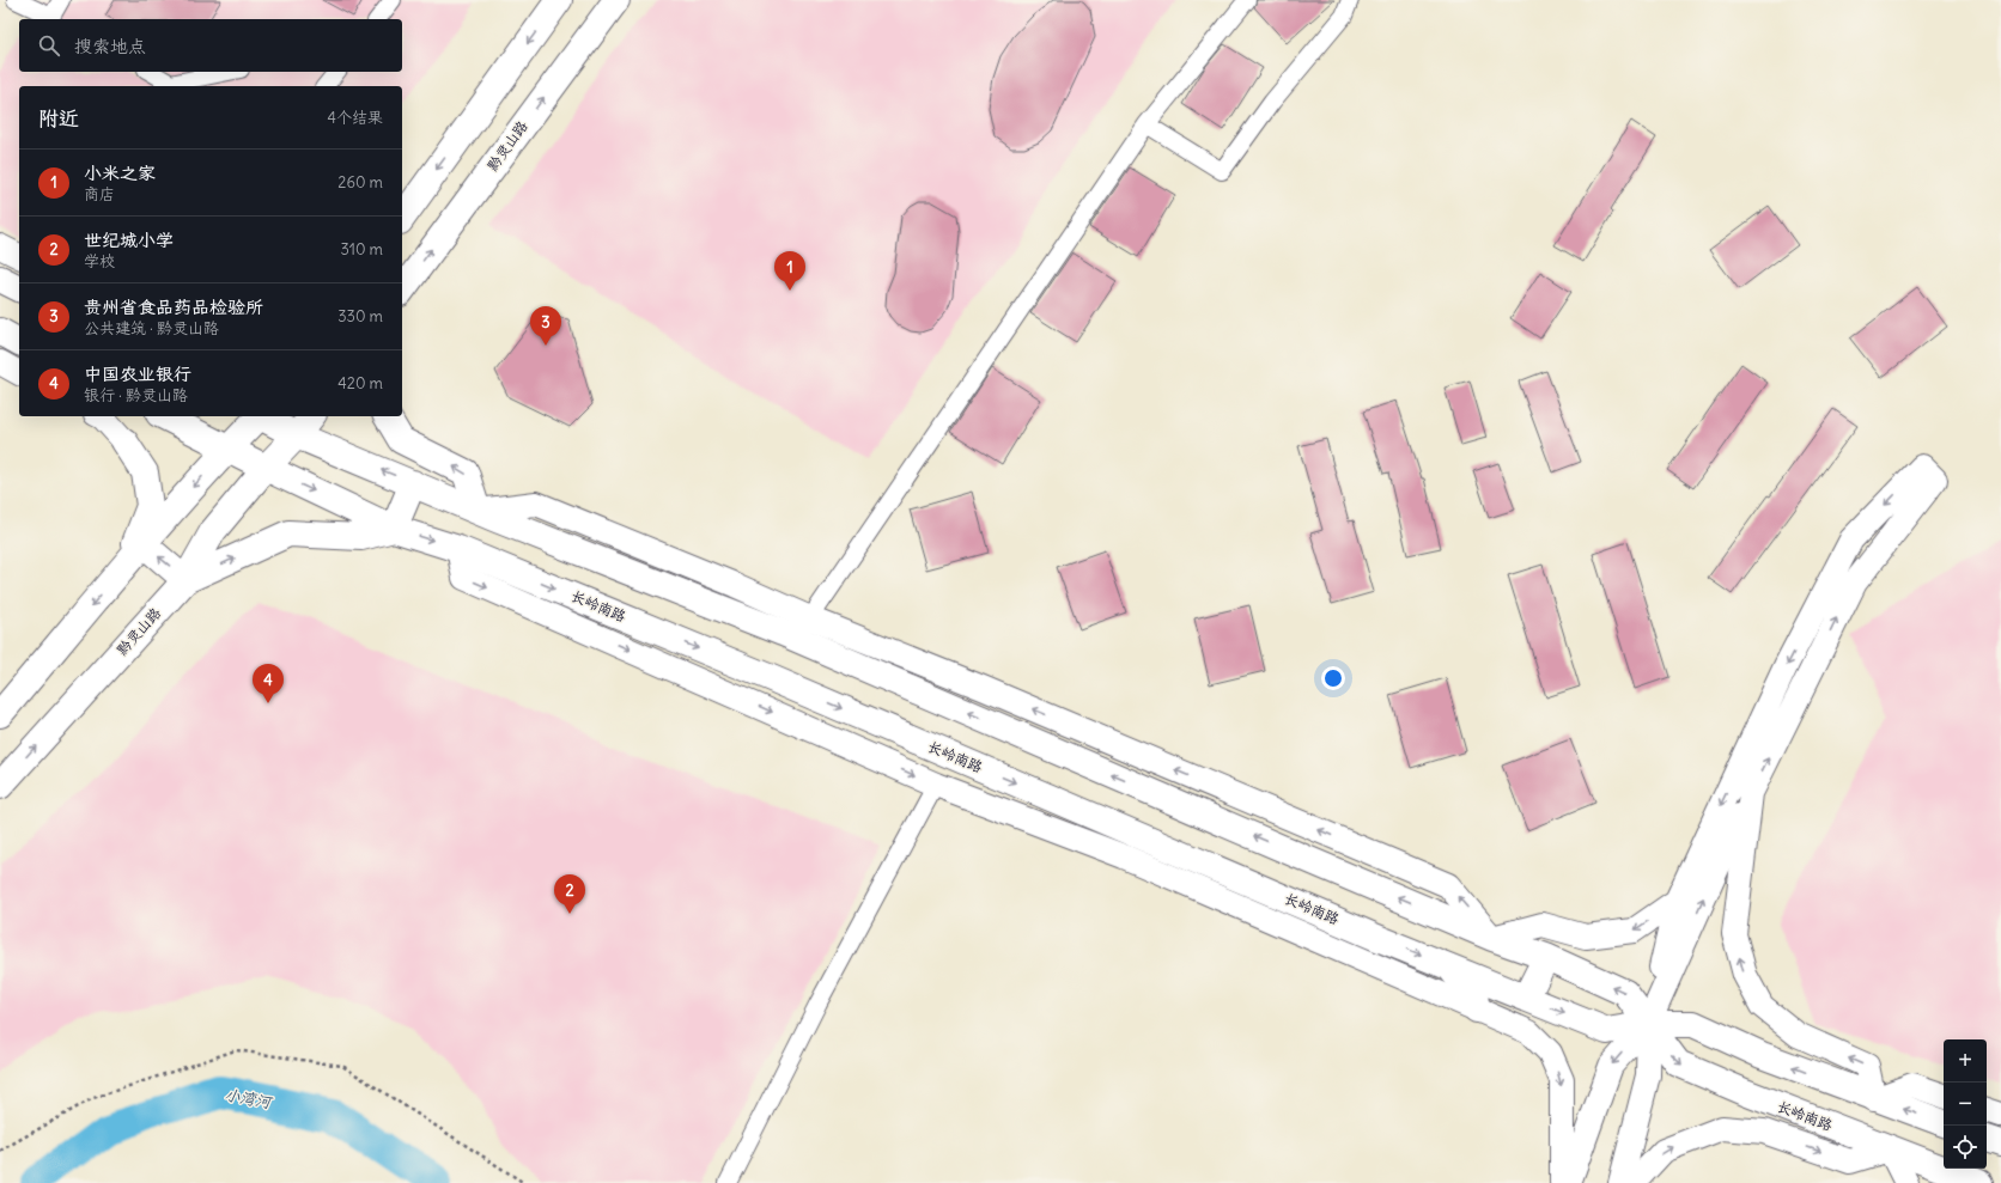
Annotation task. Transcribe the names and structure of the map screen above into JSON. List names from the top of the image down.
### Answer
{
  "streets": {
    "main road": ["黔灵山路", "长岭南路"]
  },
  "crossings": [
    ["黔灵山路", "长岭南路"]
  ],
  "water": ["小湾河"],
  "page": {
    "search": "搜索地点",
    "heading": ["附近", "4个结果"],
    "list": [
      {
        "mark": "1",
        "name": "小米之家",
        "note": "商店",
        "value": "260 m"
      },
      {
        "mark": "2",
        "name": "世纪城小学",
        "note": "学校",
        "value": "310 m"
      },
      {
        "mark": "3",
        "name": "贵州省食品药品检验所",
        "note": "公共建筑 · 黔灵山路",
        "value": "330 m"
      },
      {
        "mark": "4",
        "name": "中国农业银行",
        "note": "银行 · 黔灵山路",
        "value": "420 m"
      }
    ],
    "pins": [
      "1",
      "3",
      "4",
      "2"
    ],
    "map_buttons": ["+", "−"]
  }
}
